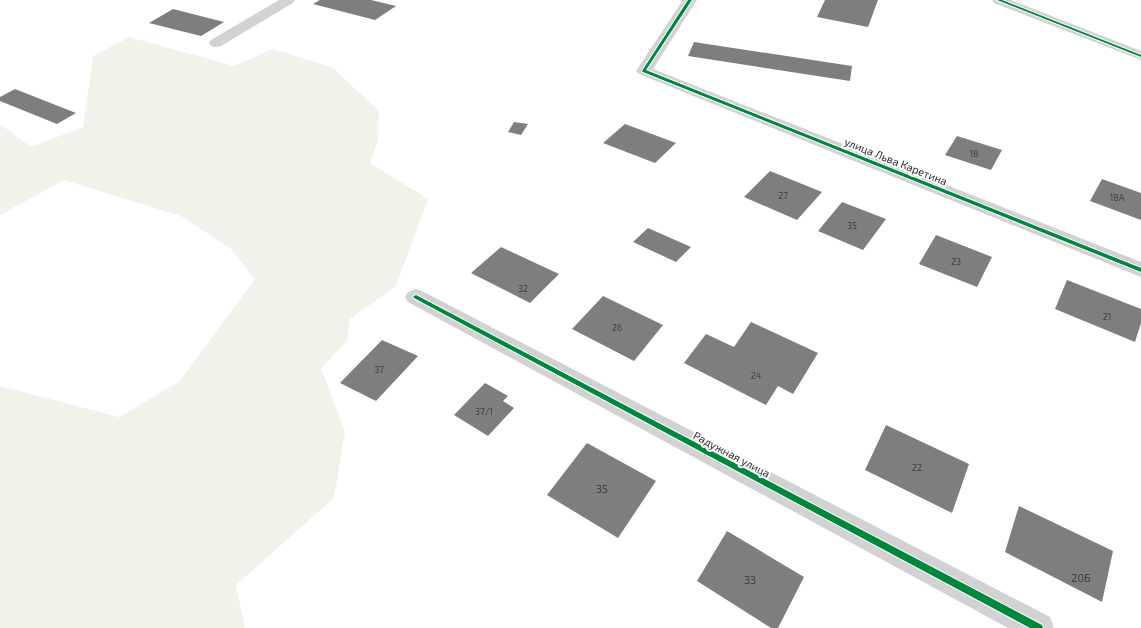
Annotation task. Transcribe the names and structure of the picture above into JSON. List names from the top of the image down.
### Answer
{
  "streets": {
    "street": ["улица Льва Каретина", "Радужная улица"]
  },
  "house_numbers": [
    "18",
    "27",
    "18А",
    "35",
    "23",
    "32",
    "21",
    "26",
    "37",
    "24",
    "37/1",
    "22",
    "35",
    "20Б",
    "33"
  ]
}
